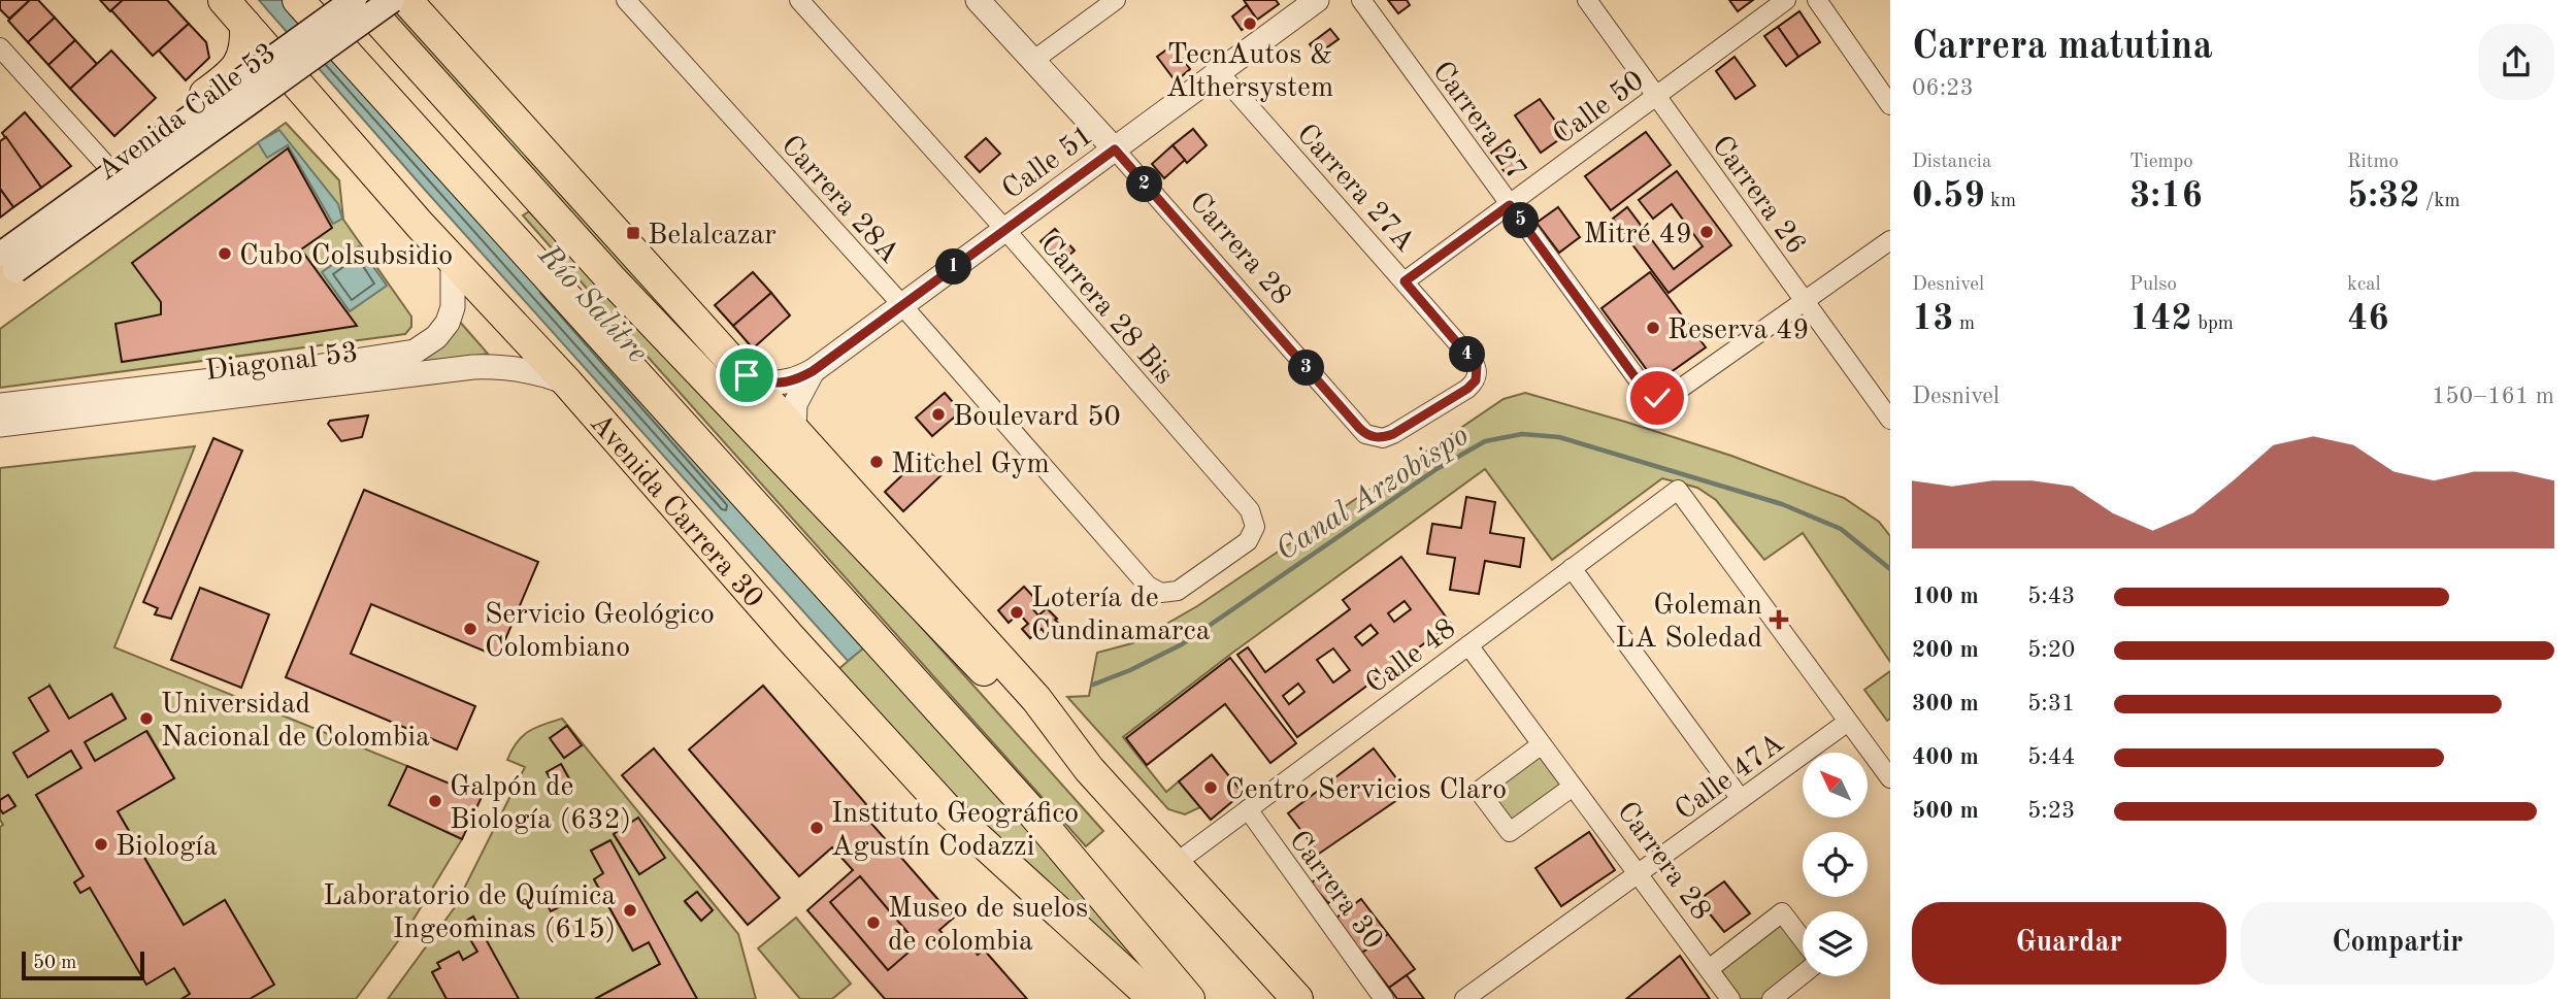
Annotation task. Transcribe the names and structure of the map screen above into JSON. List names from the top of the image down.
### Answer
{
  "streets": {
    "highway": ["Avenida Carrera 30"],
    "main road": ["Avenida Calle 53"],
    "street": [
      "Calle 50",
      "Carrera 27",
      "Calle 51",
      "Carrera 27A",
      "Carrera 26",
      "Carrera 28A",
      "Carrera 28",
      "Carrera 28 Bis",
      "Diagonal 53",
      "Calle 48",
      "Calle 47A",
      "Carrera 30"
    ]
  },
  "crossings": [
    ["Calle 50", "Carrera 27"],
    ["Calle 50", "Carrera 27A"],
    ["Calle 50", "Carrera 26"],
    ["Carrera 27", "Carrera 26"],
    ["Calle 51", "Carrera 27A"],
    ["Calle 51", "Carrera 28A"],
    ["Calle 51", "Carrera 28"],
    ["Calle 51", "Carrera 28 Bis"],
    ["Carrera 27A", "Carrera 28"],
    ["Carrera 28A", "Carrera 28 Bis"],
    ["Carrera 28", "Calle 48"],
    ["Carrera 28", "Calle 47A"],
    ["Diagonal 53", "Avenida Carrera 30"],
    ["Calle 48", "Calle 47A"],
    ["Calle 48", "Carrera 30"]
  ],
  "water": ["Río Salitre", "Canal Arzobispo"],
  "places": {
    "other": [
      "TecnAutos & Althersystem",
      "Mitré 49",
      "Cubo Colsubsidio",
      "Reserva 49",
      "Boulevard 50",
      "Mitchel Gym",
      "Lotería de Cundinamarca",
      "Servicio Geológico Colombiano",
      "Universidad Nacional de Colombia",
      "Centro Servicios Claro",
      "Galpón de Biología (632)",
      "Instituto Geográfico Agustín Codazzi",
      "Biología",
      "Laboratorio de Química Ingeominas (615)",
      "Museo de suelos de colombia"
    ],
    "transit": ["Belalcazar"],
    "health": ["Goleman LA Soledad"]
  },
  "scale_bar": "50 m",
  "north": "top left",
  "page": {
    "heading": ["Carrera matutina", "06:23"],
    "stats": [
      ["Distancia", "0.59 km"],
      ["Tiempo", "3:16"],
      ["Ritmo", "5:32 /km"],
      ["Desnivel", "13 m"],
      ["Pulso", "142 bpm"],
      ["kcal", "46"]
    ],
    "pins": [
      "2",
      "5",
      "1",
      "4",
      "3"
    ],
    "chart": ["Desnivel", "150–161 m"],
    "list": [
      {
        "name": "100 m",
        "note": "5:43"
      },
      {
        "name": "200 m",
        "note": "5:20"
      },
      {
        "name": "300 m",
        "note": "5:31"
      },
      {
        "name": "400 m",
        "note": "5:44"
      },
      {
        "name": "500 m",
        "note": "5:23"
      }
    ],
    "buttons": ["Guardar", "Compartir"],
    "scale": "50 m"
  }
}
